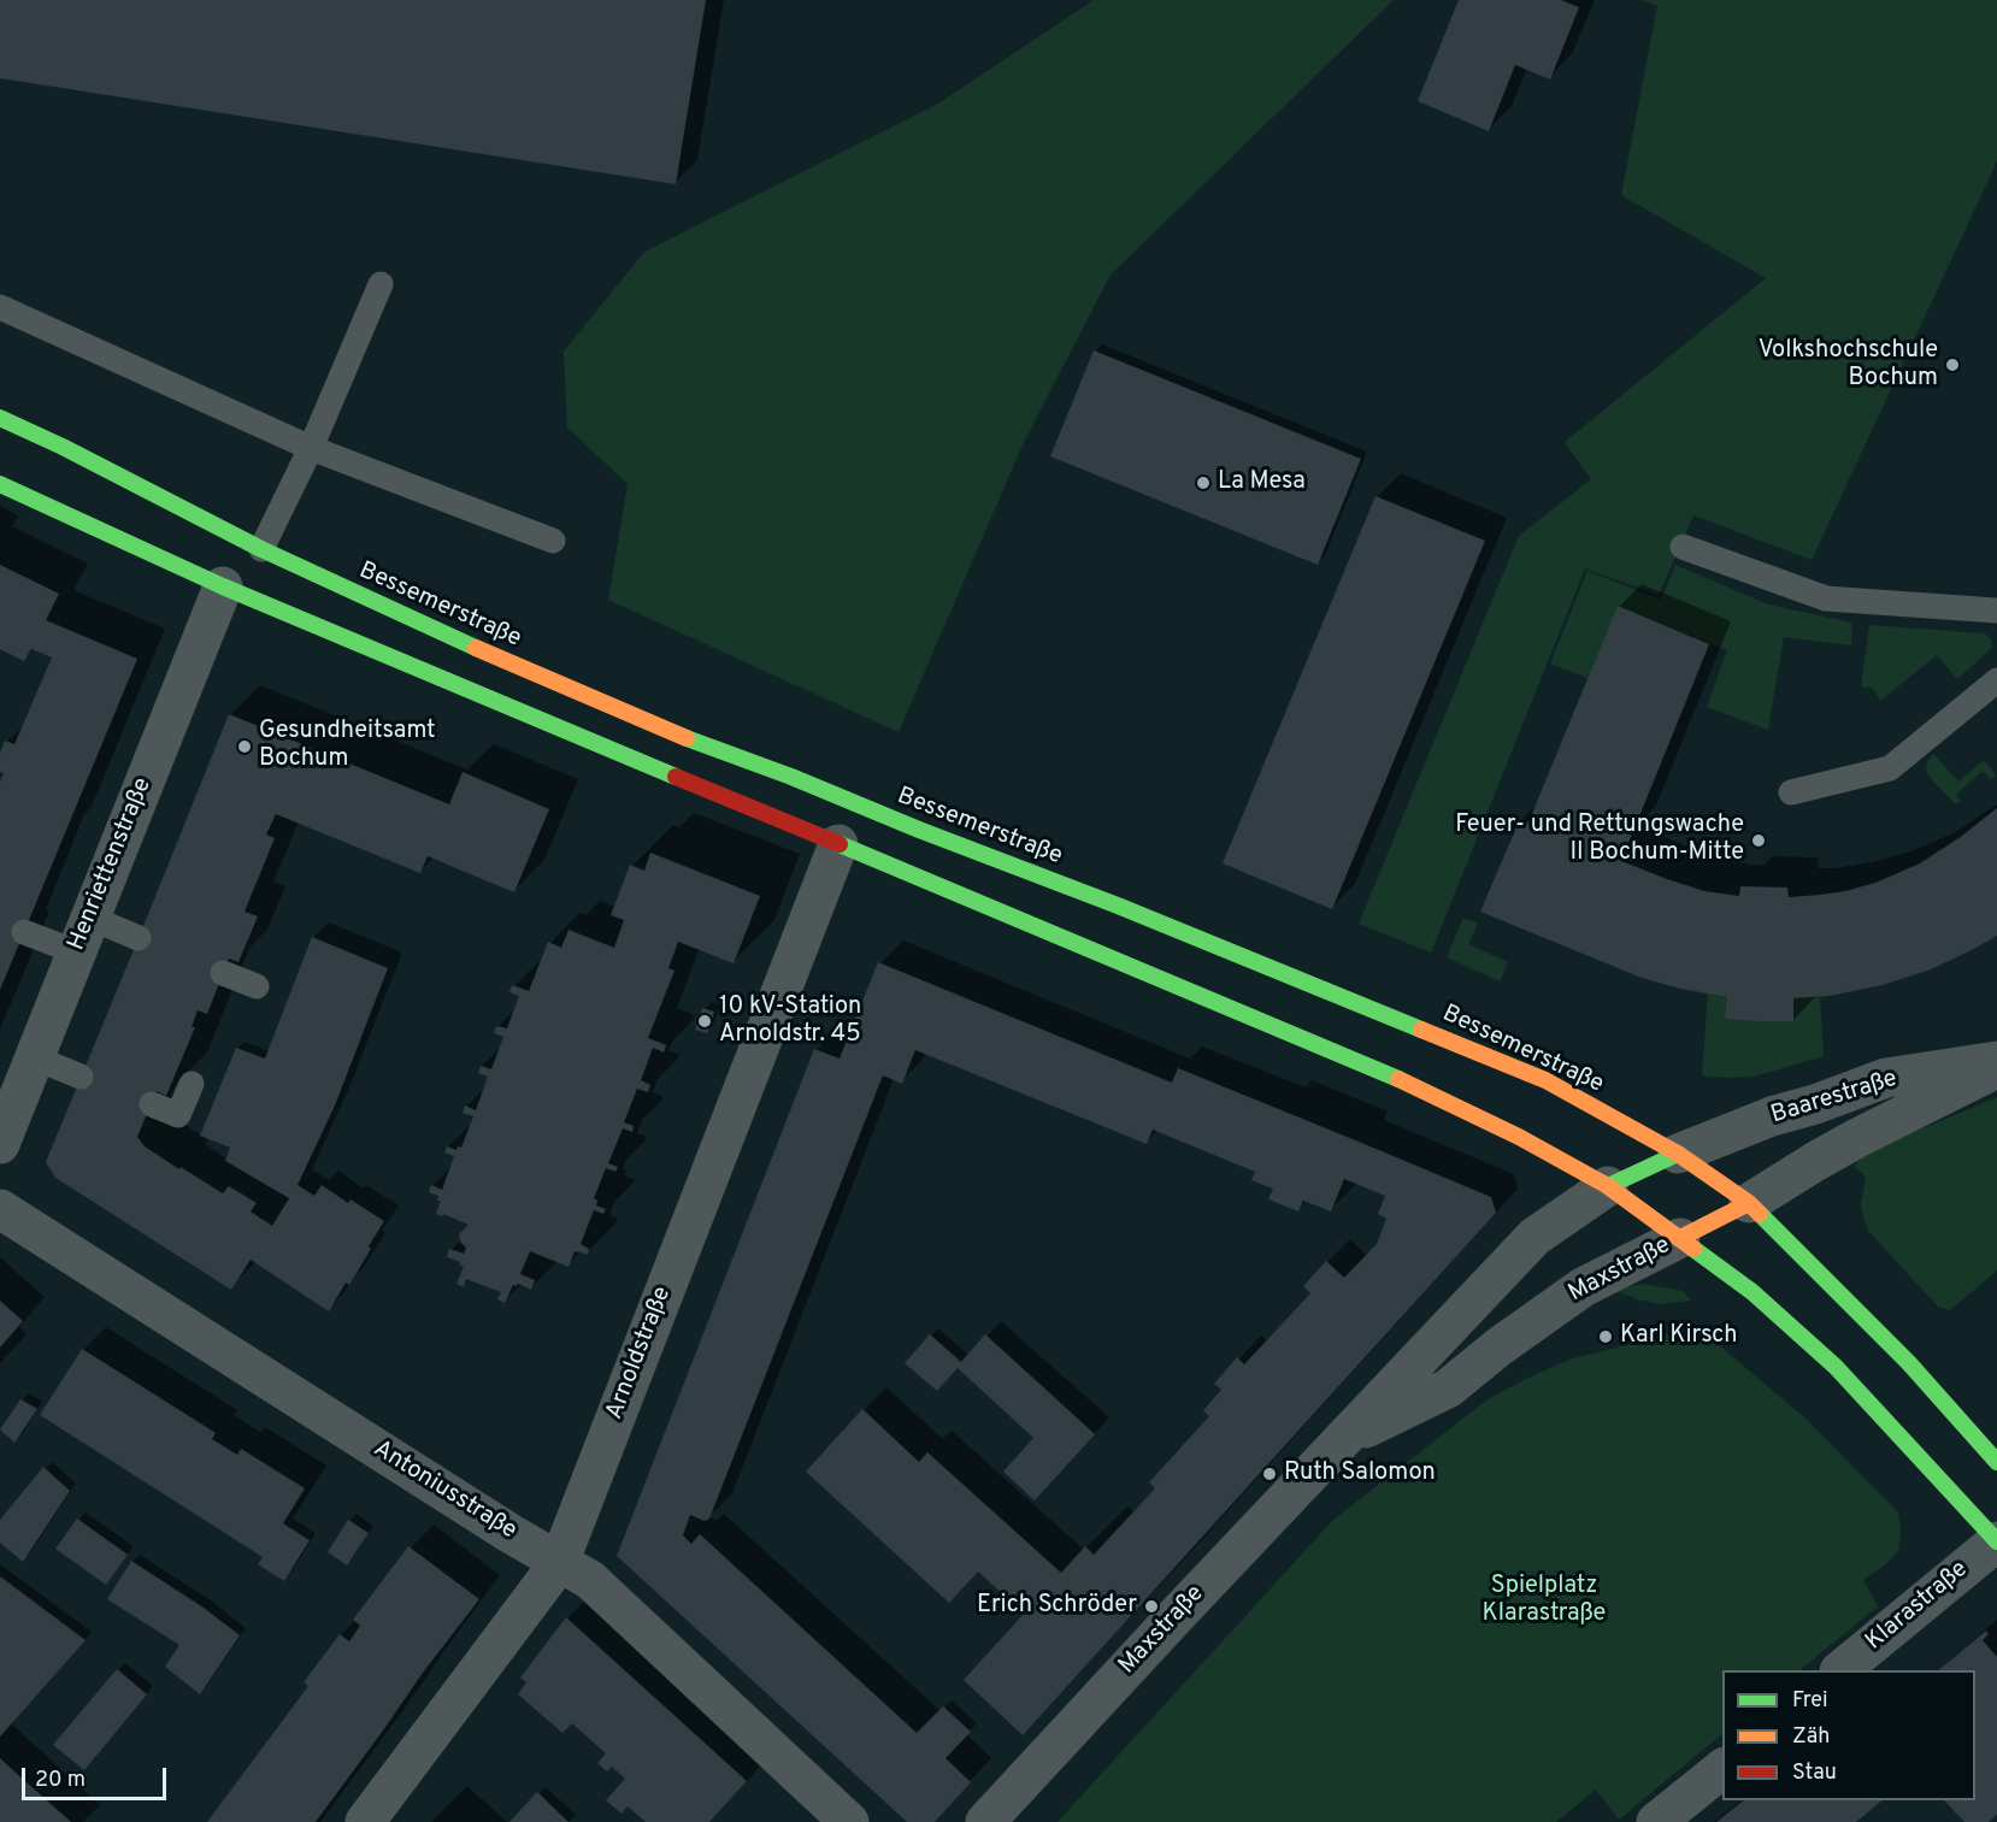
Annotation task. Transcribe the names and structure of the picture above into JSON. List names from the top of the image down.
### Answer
{
  "streets": {
    "street": [
      "Bessemerstraße",
      "Henriettenstraße",
      "Baarestraße",
      "Maxstraße",
      "Arnoldstraße",
      "Antoniusstraße",
      "Klarastraße"
    ]
  },
  "crossings": [
    ["Bessemerstraße", "Baarestraße"],
    ["Arnoldstraße", "Antoniusstraße"]
  ],
  "parks": ["Spielplatz Klarastraße"],
  "places": [
    "Volkshochschule Bochum",
    "La Mesa",
    "Gesundheitsamt Bochum",
    "Feuer- und Rettungswache II Bochum-Mitte",
    "10 kV-Station Arnoldstr. 45",
    "Karl Kirsch",
    "Ruth Salomon",
    "Erich Schröder"
  ],
  "legend": ["Frei", "Zäh", "Stau"],
  "scale_bar": "20 m"
}
